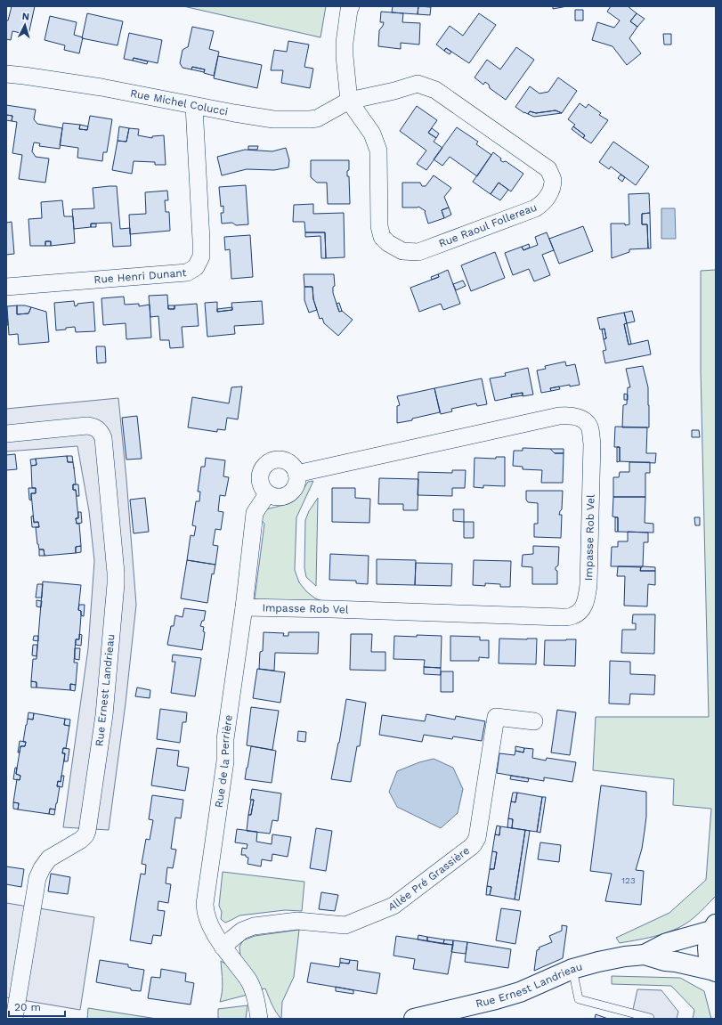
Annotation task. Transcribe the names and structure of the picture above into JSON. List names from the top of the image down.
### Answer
{
  "streets": {
    "street": [
      "Rue Michel Colucci",
      "Rue Raoul Follereau",
      "Rue Henri Dunant",
      "Impasse Rob Vel",
      "Rue Ernest Landrieau",
      "Rue de la Perrière",
      "Allée Pré Grassière"
    ]
  },
  "crossings": [
    ["Rue Michel Colucci", "Rue Raoul Follereau"],
    ["Rue Michel Colucci", "Rue Henri Dunant"],
    ["Impasse Rob Vel", "Rue de la Perrière"],
    ["Rue de la Perrière", "Allée Pré Grassière"]
  ],
  "house_numbers": ["123"],
  "scale_bar": "20 m",
  "north": "top"
}
